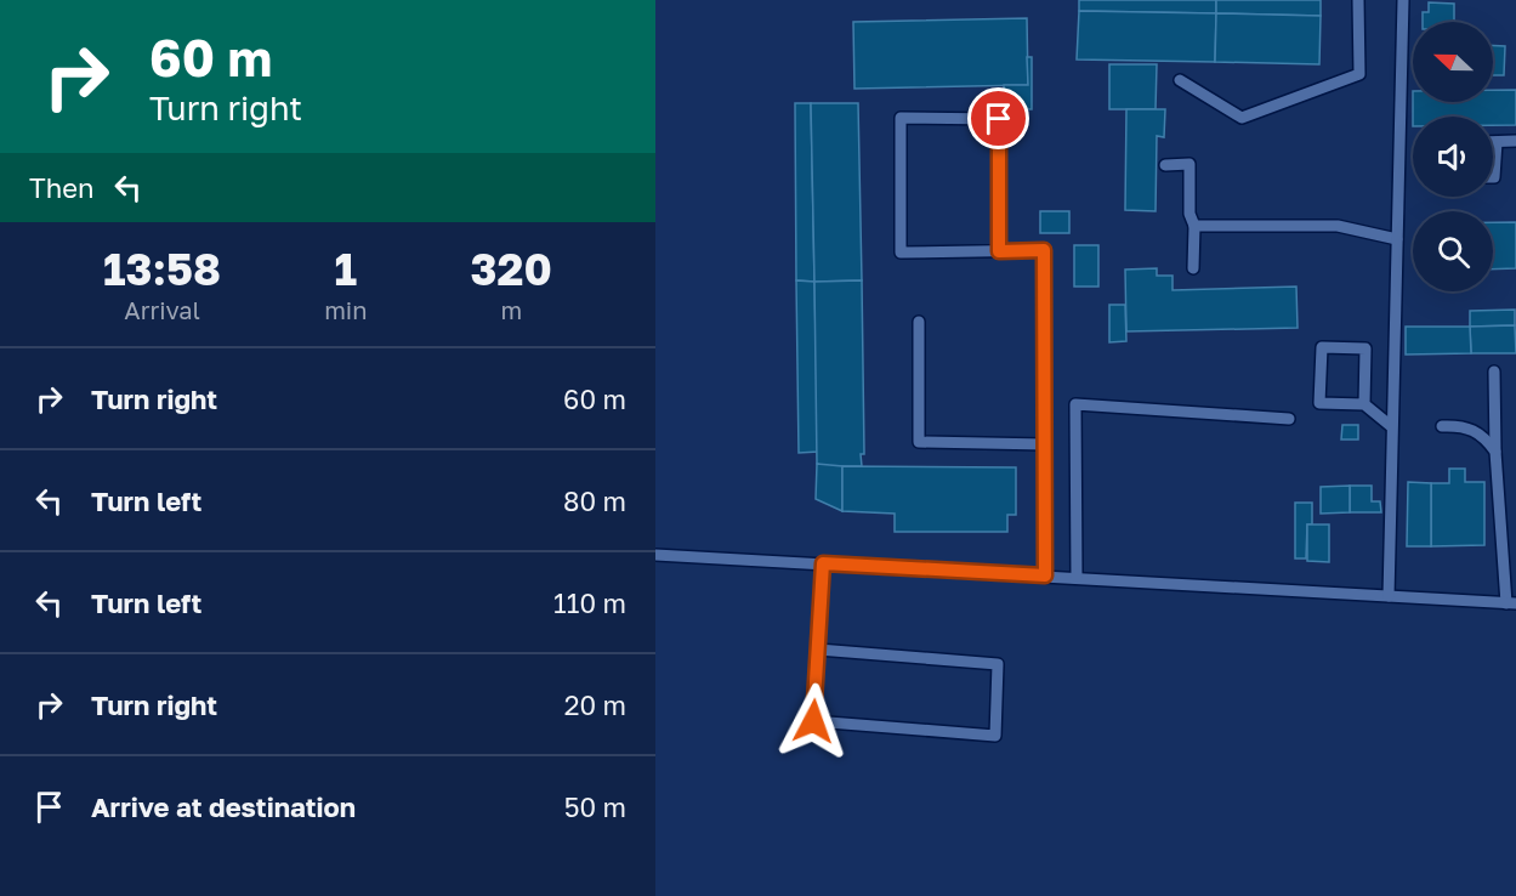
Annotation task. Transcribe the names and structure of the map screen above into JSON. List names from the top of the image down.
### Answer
{
  "north": "left",
  "page": {
    "turn": ["60 m", "Turn right"],
    "then": "Then",
    "eta": [
      "13:58",
      "Arrival",
      "1",
      "min",
      "320",
      "m"
    ],
    "list": [
      {
        "name": "Turn right",
        "value": "60 m"
      },
      {
        "name": "Turn left",
        "value": "80 m"
      },
      {
        "name": "Turn left",
        "value": "110 m"
      },
      {
        "name": "Turn right",
        "value": "20 m"
      },
      {
        "name": "Arrive at destination",
        "value": "50 m"
      }
    ]
  }
}
